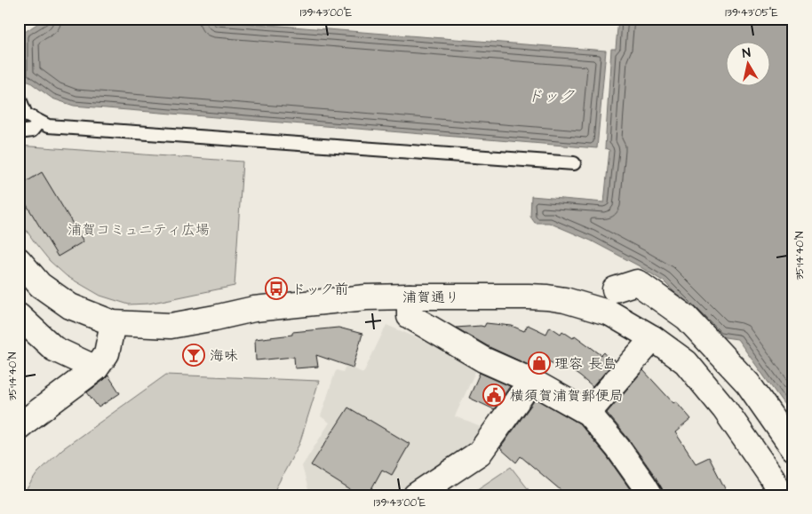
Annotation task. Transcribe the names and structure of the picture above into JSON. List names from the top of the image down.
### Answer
{
  "streets": {
    "street": ["浦賀通り"]
  },
  "water": ["ドック"],
  "parks": ["浦賀コミュニティ広場"],
  "places": {
    "bus stop": ["ドック前"],
    "bar": ["海味"],
    "shop": ["理容 長島"],
    "public building": ["横須賀浦賀郵便局"]
  },
  "north": "top",
  "coordinates": ["139°43'00\"E", "139°43'05\"E", "35°14'40\"N"]
}
